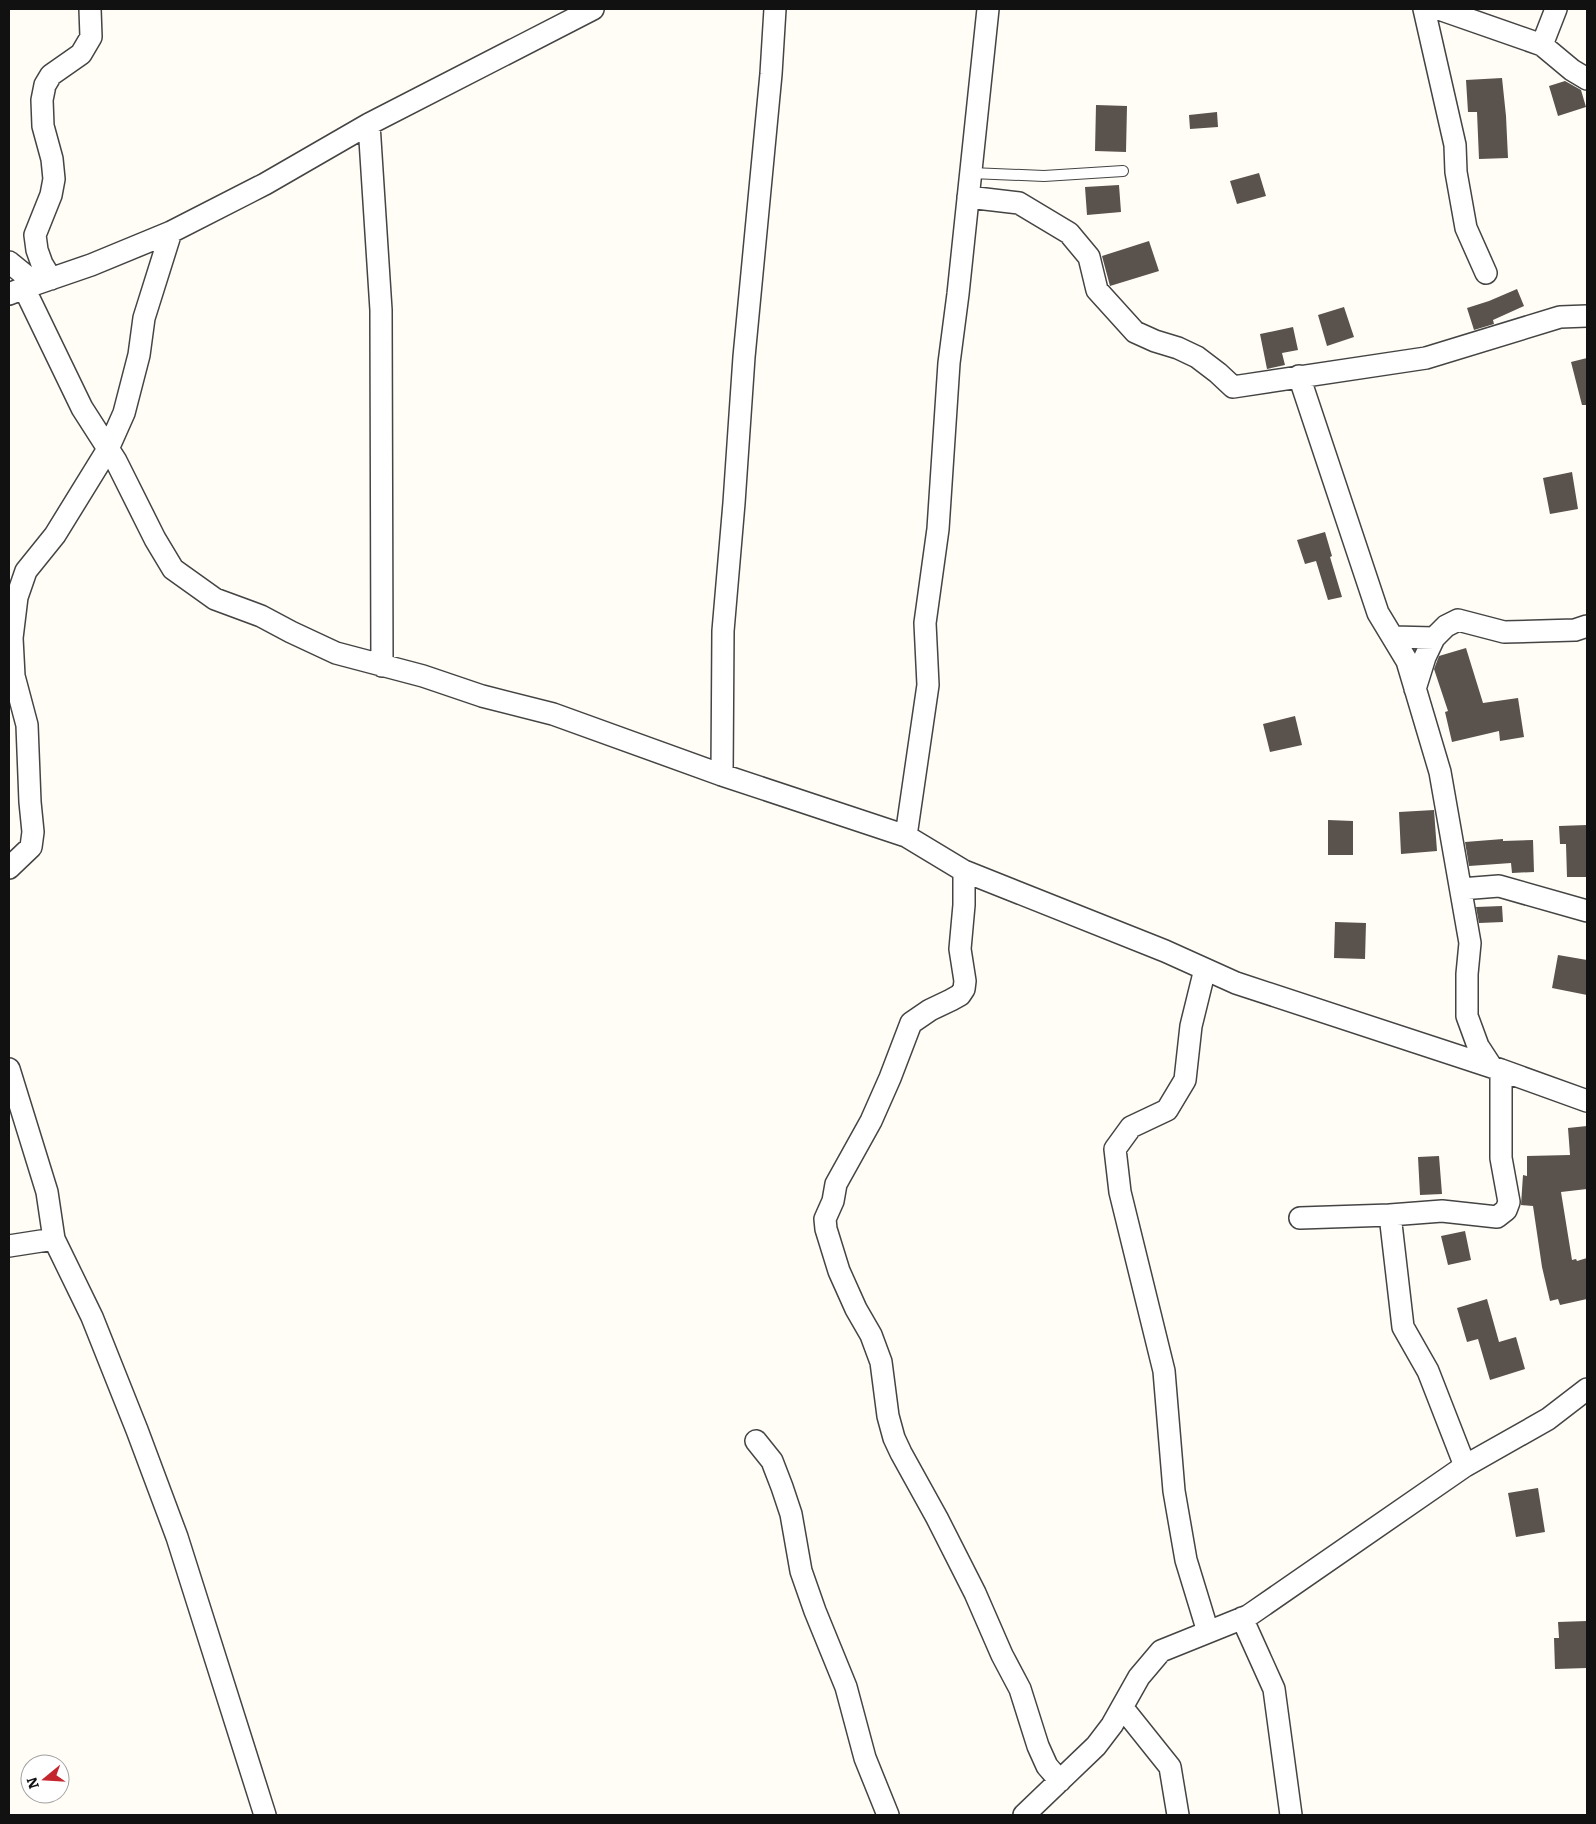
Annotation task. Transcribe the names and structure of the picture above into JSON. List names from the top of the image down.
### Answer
{
  "north": "left"
}
